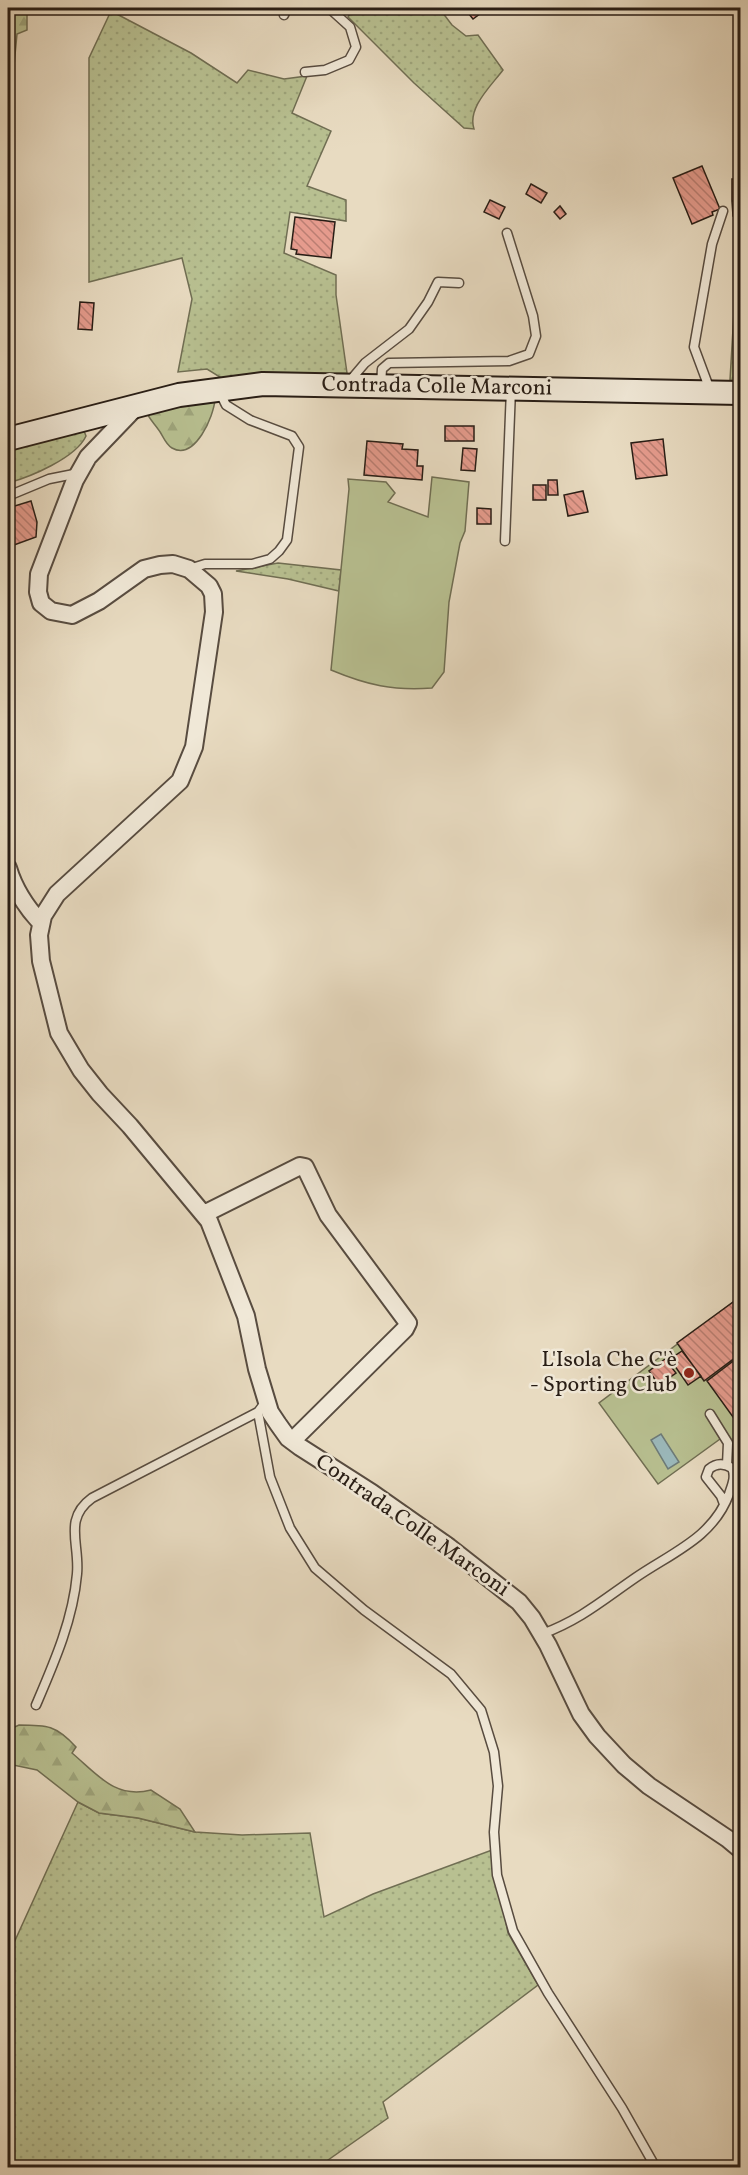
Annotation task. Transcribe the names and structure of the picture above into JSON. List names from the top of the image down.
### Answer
{
  "streets": {
    "street": ["Contrada Colle Marconi"]
  },
  "places": ["L'Isola Che C'è - Sporting Club"]
}
